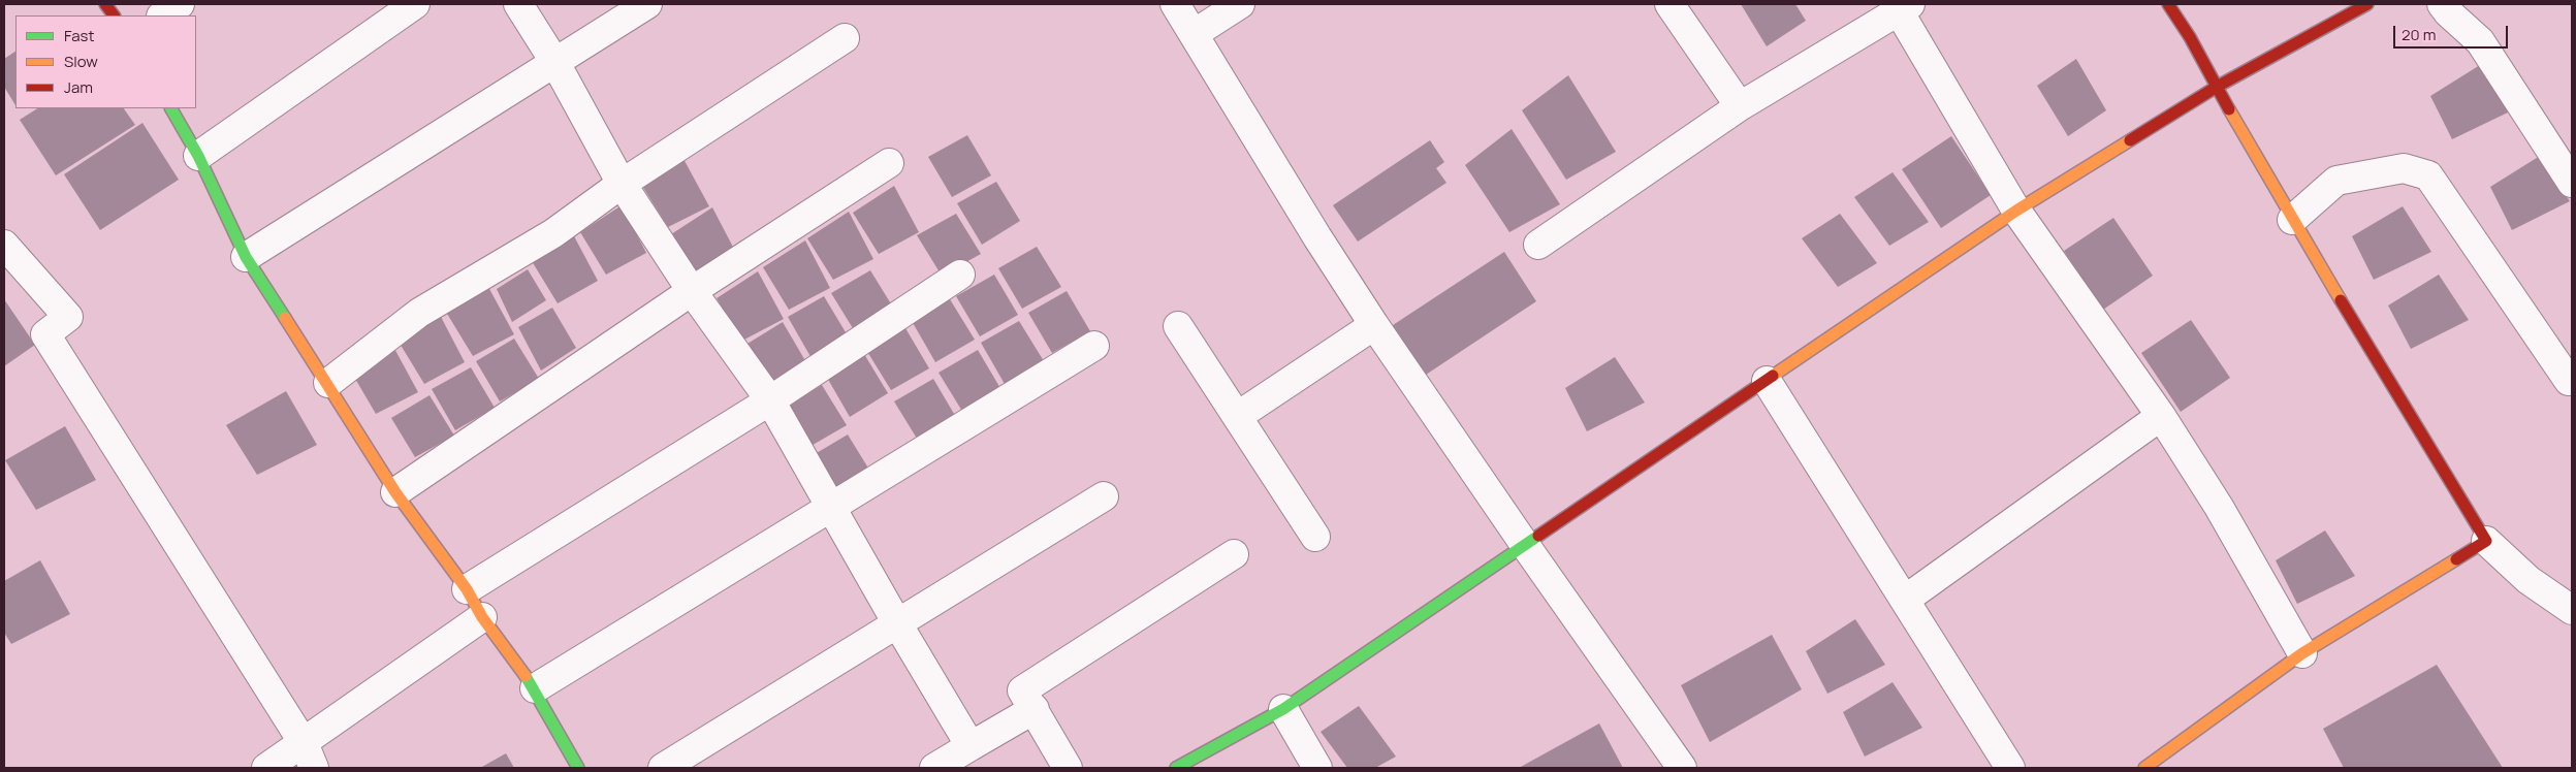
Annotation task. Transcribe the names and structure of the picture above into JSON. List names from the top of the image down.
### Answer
{
  "legend": ["Fast", "Slow", "Jam"],
  "scale_bar": "20 m"
}
